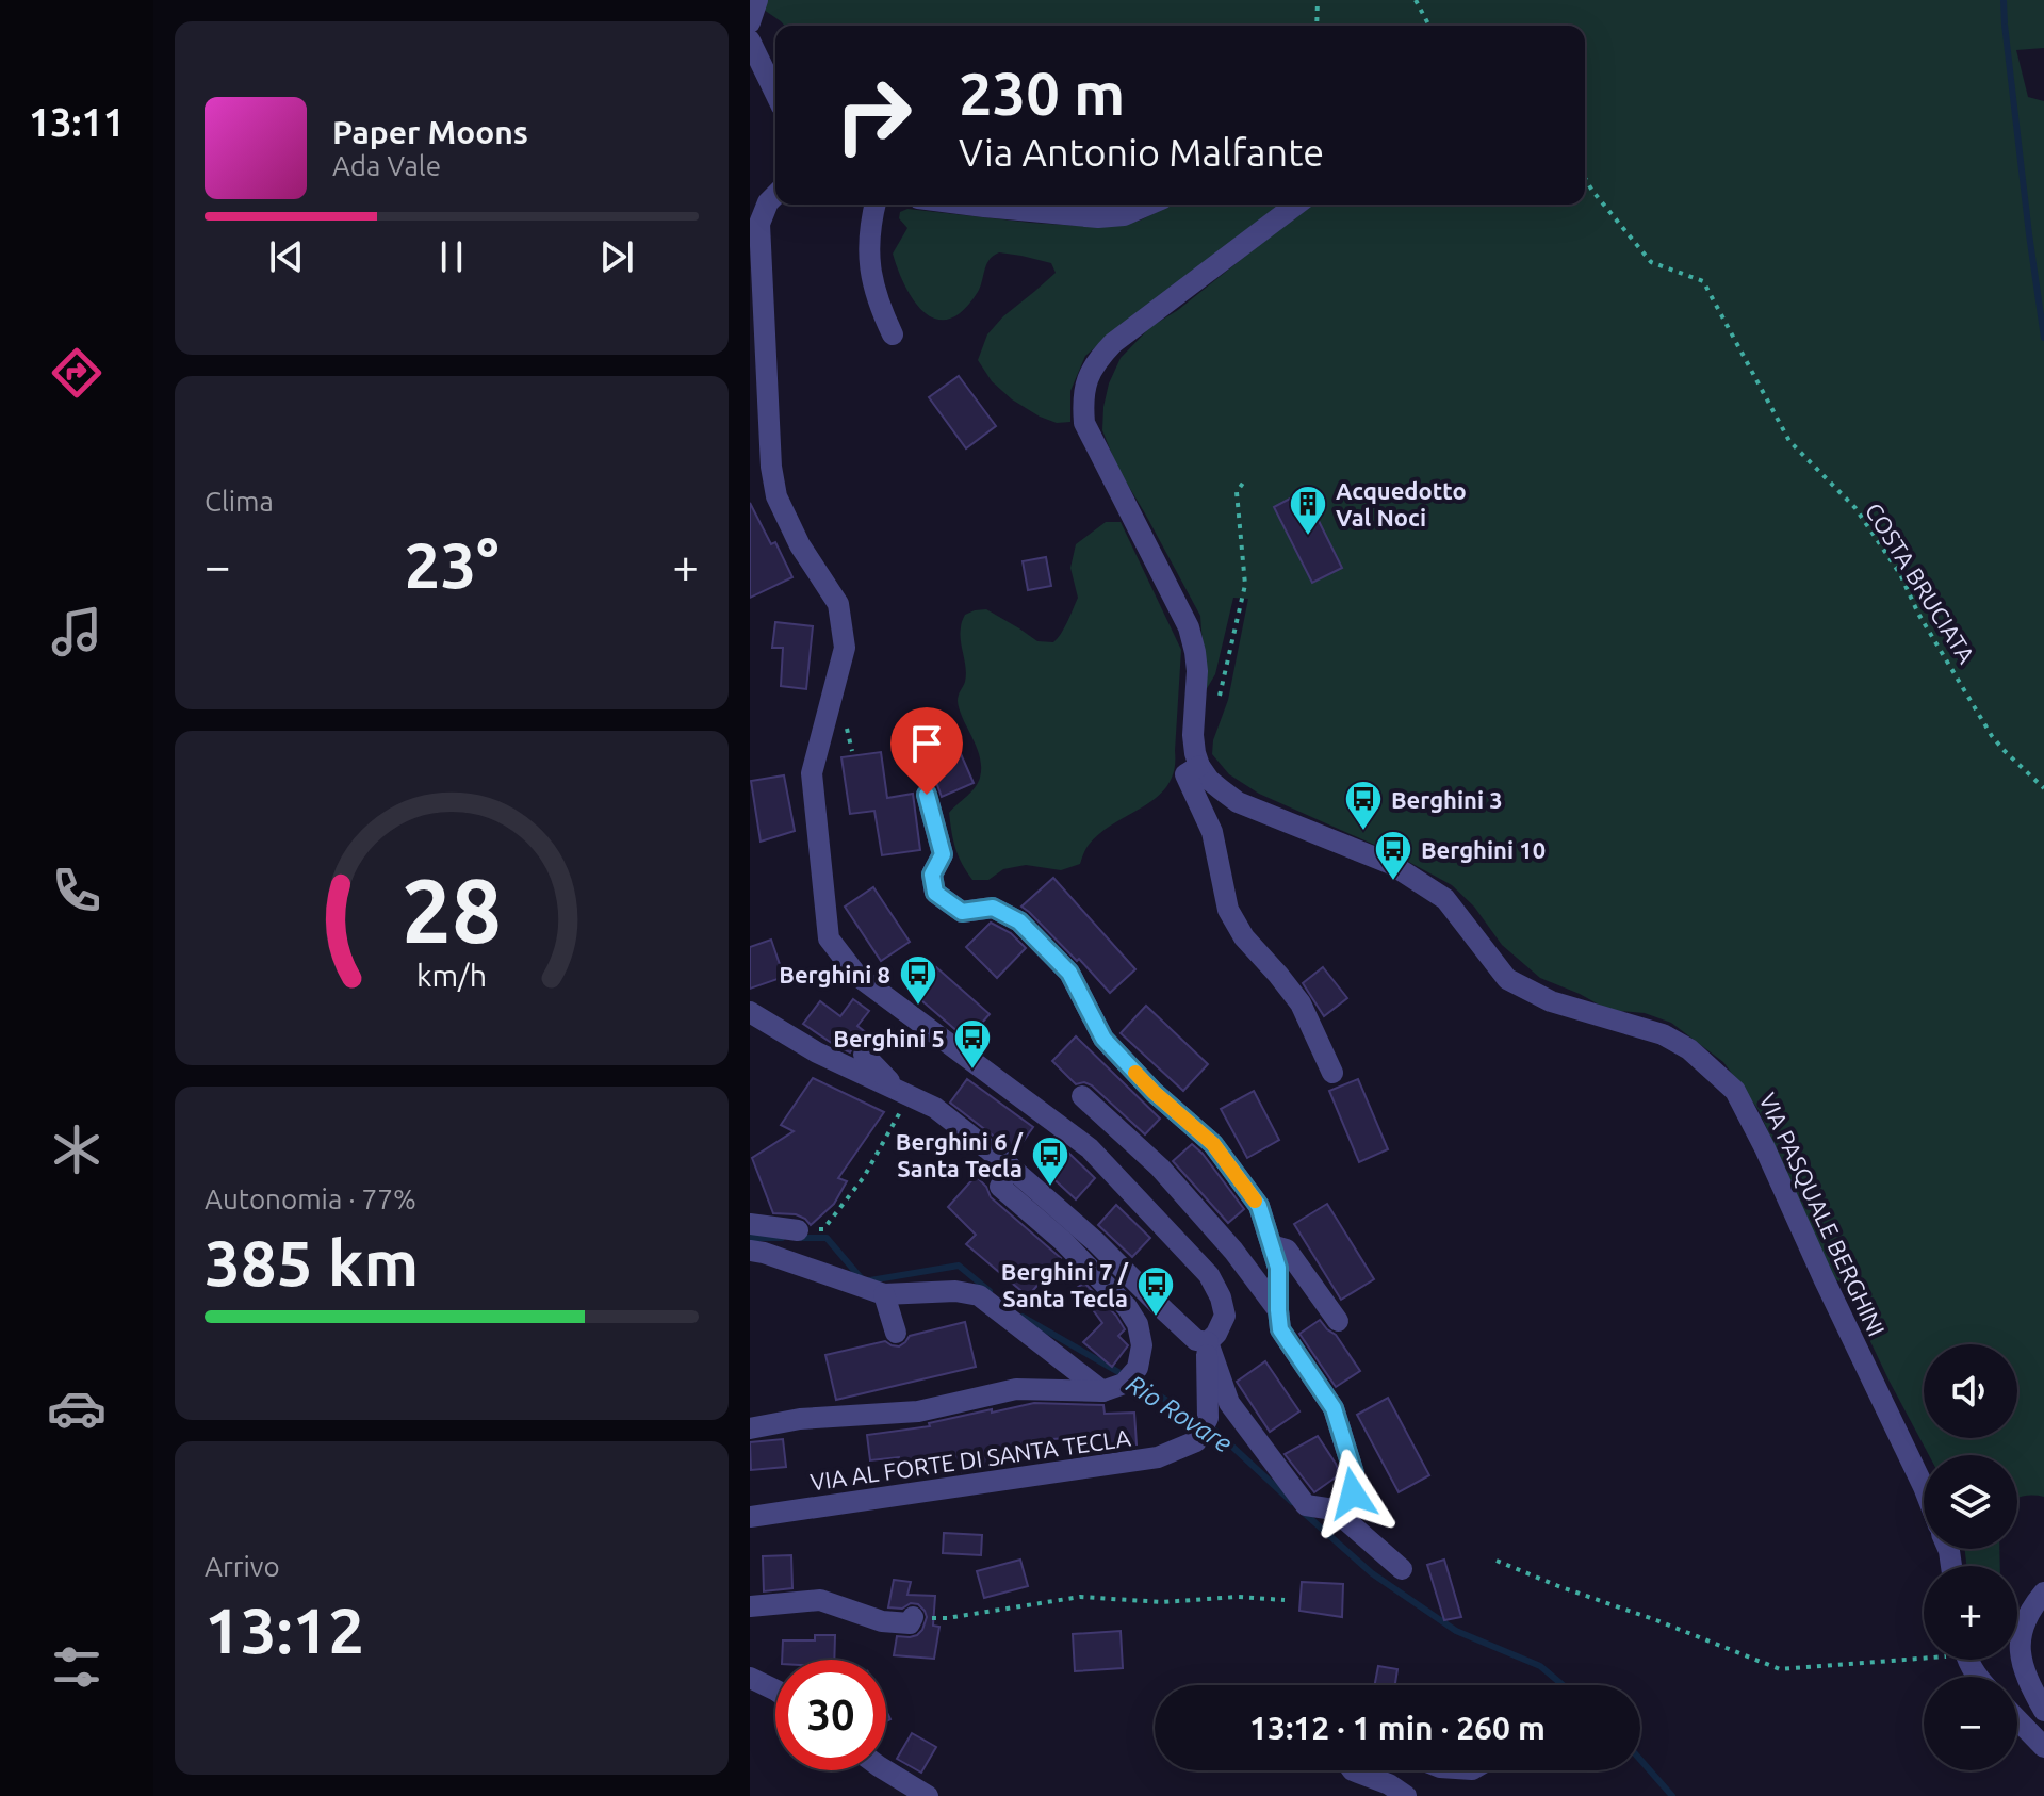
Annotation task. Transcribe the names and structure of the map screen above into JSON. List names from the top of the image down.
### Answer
{
  "streets": {
    "street": ["VIA PASQUALE BERGHINI", "VIA AL FORTE DI SANTA TECLA"],
    "path": ["COSTA BRUCIATA"]
  },
  "water": ["Rio Rovare"],
  "places": {
    "building": ["Acquedotto Val Noci"],
    "bus stop": [
      "Berghini 3",
      "Berghini 10",
      "Berghini 8",
      "Berghini 5",
      "Berghini 6 / Santa Tecla",
      "Berghini 7 / Santa Tecla"
    ]
  },
  "page": {
    "tabs": "13:11",
    "turn": ["230 m", "Via Antonio Malfante"],
    "song": ["Paper Moons", "Ada Vale"],
    "tile": [
      "Clima",
      ["Autonomia · 77%", "385 km"],
      ["Arrivo", "13:12"]
    ],
    "heat": ["−", "23°", "+"],
    "map_buttons": ["+", "−"],
    "limit": "30",
    "trip": "13:12 · 1 min · 260 m",
    "gauge": ["28", "km/h"]
  }
}
